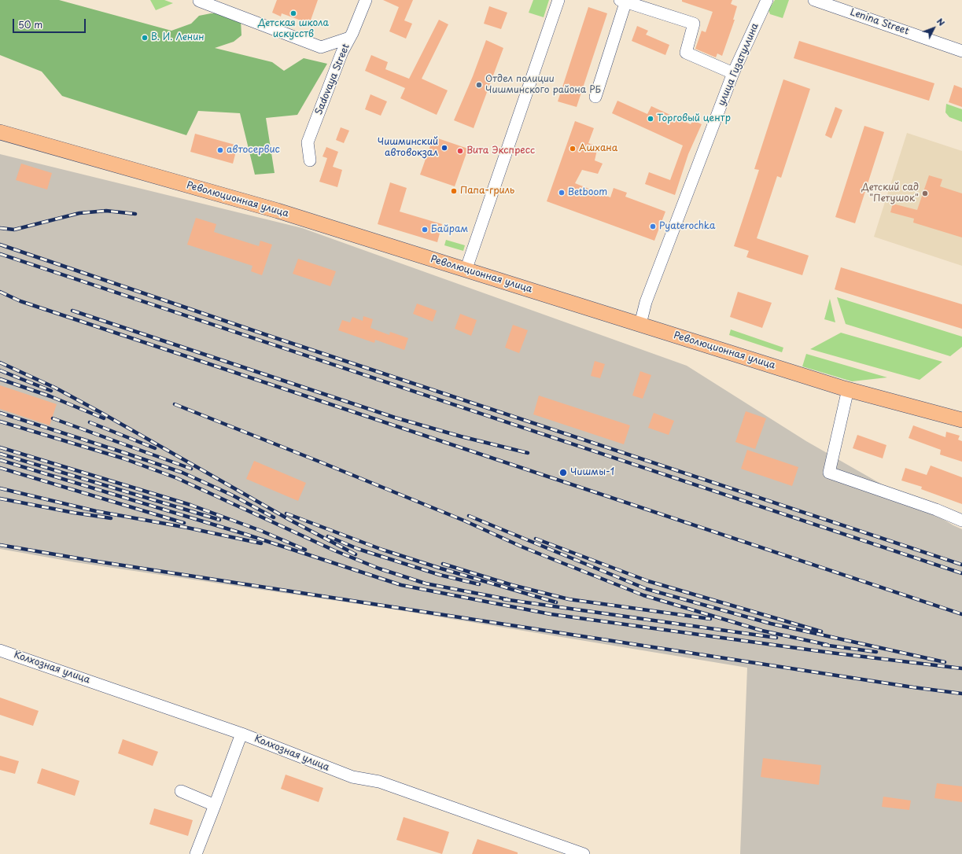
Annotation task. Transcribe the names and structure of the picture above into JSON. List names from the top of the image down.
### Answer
{
  "streets": {
    "main road": ["Революционная улица"],
    "street": [
      "Lenina Street",
      "улица Гизатуллина",
      "Sadovaya Street",
      "Колхозная улица"
    ]
  },
  "crossings": [
    ["улица Гизатуллина", "Революционная улица"]
  ],
  "places": [
    "Детская школа искусств",
    "В. И. Ленин",
    "Отдел полиции Чишминского района РБ",
    "Торговый центр",
    "Чишминский автовокзал",
    "Ашхана",
    "автосервис",
    "Вита Экспресс",
    "Папа-гриль",
    "Betboom",
    "Детский сад \"Петушок\"",
    "Pyaterochka",
    "Байрам",
    "Чишмы-1"
  ],
  "scale_bar": "50 m",
  "north": "top right"
}
